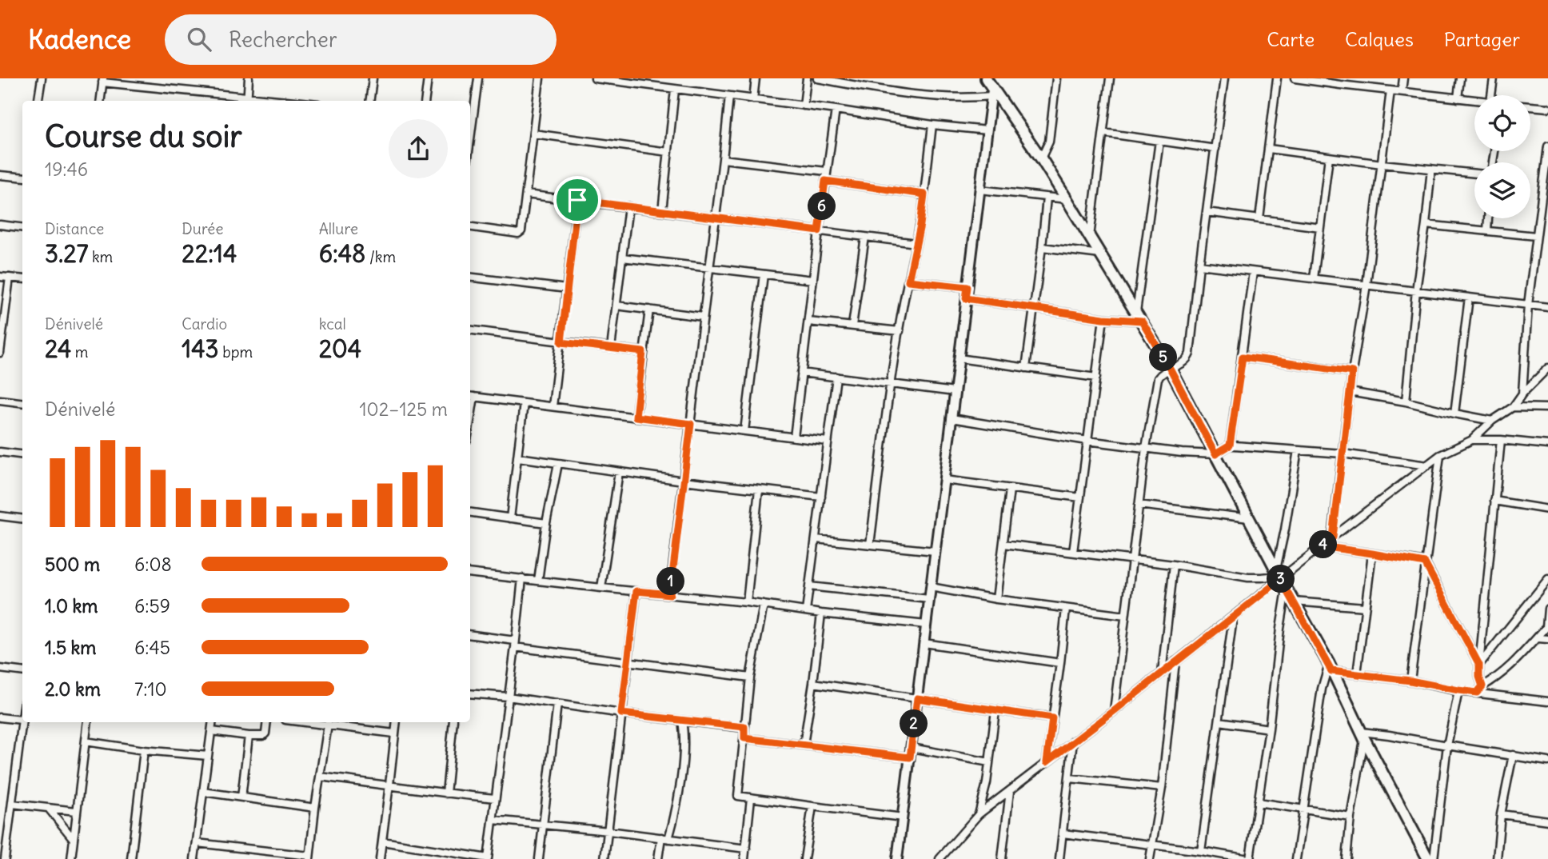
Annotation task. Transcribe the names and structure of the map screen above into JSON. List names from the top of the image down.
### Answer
{
  "page": {
    "header": "Kadence",
    "search": "Rechercher",
    "nav": ["Carte", "Calques", "Partager"],
    "heading": ["Course du soir", "19:46"],
    "pins": [
      "6",
      "5",
      "4",
      "3",
      "1",
      "2"
    ],
    "stats": [
      ["Distance", "3.27 km"],
      ["Durée", "22:14"],
      ["Allure", "6:48 /km"],
      ["Dénivelé", "24 m"],
      ["Cardio", "143 bpm"],
      ["kcal", "204"]
    ],
    "chart": ["Dénivelé", "102–125 m"],
    "list": [
      {
        "name": "500 m",
        "note": "6:08"
      },
      {
        "name": "1.0 km",
        "note": "6:59"
      },
      {
        "name": "1.5 km",
        "note": "6:45"
      },
      {
        "name": "2.0 km",
        "note": "7:10"
      }
    ]
  }
}
